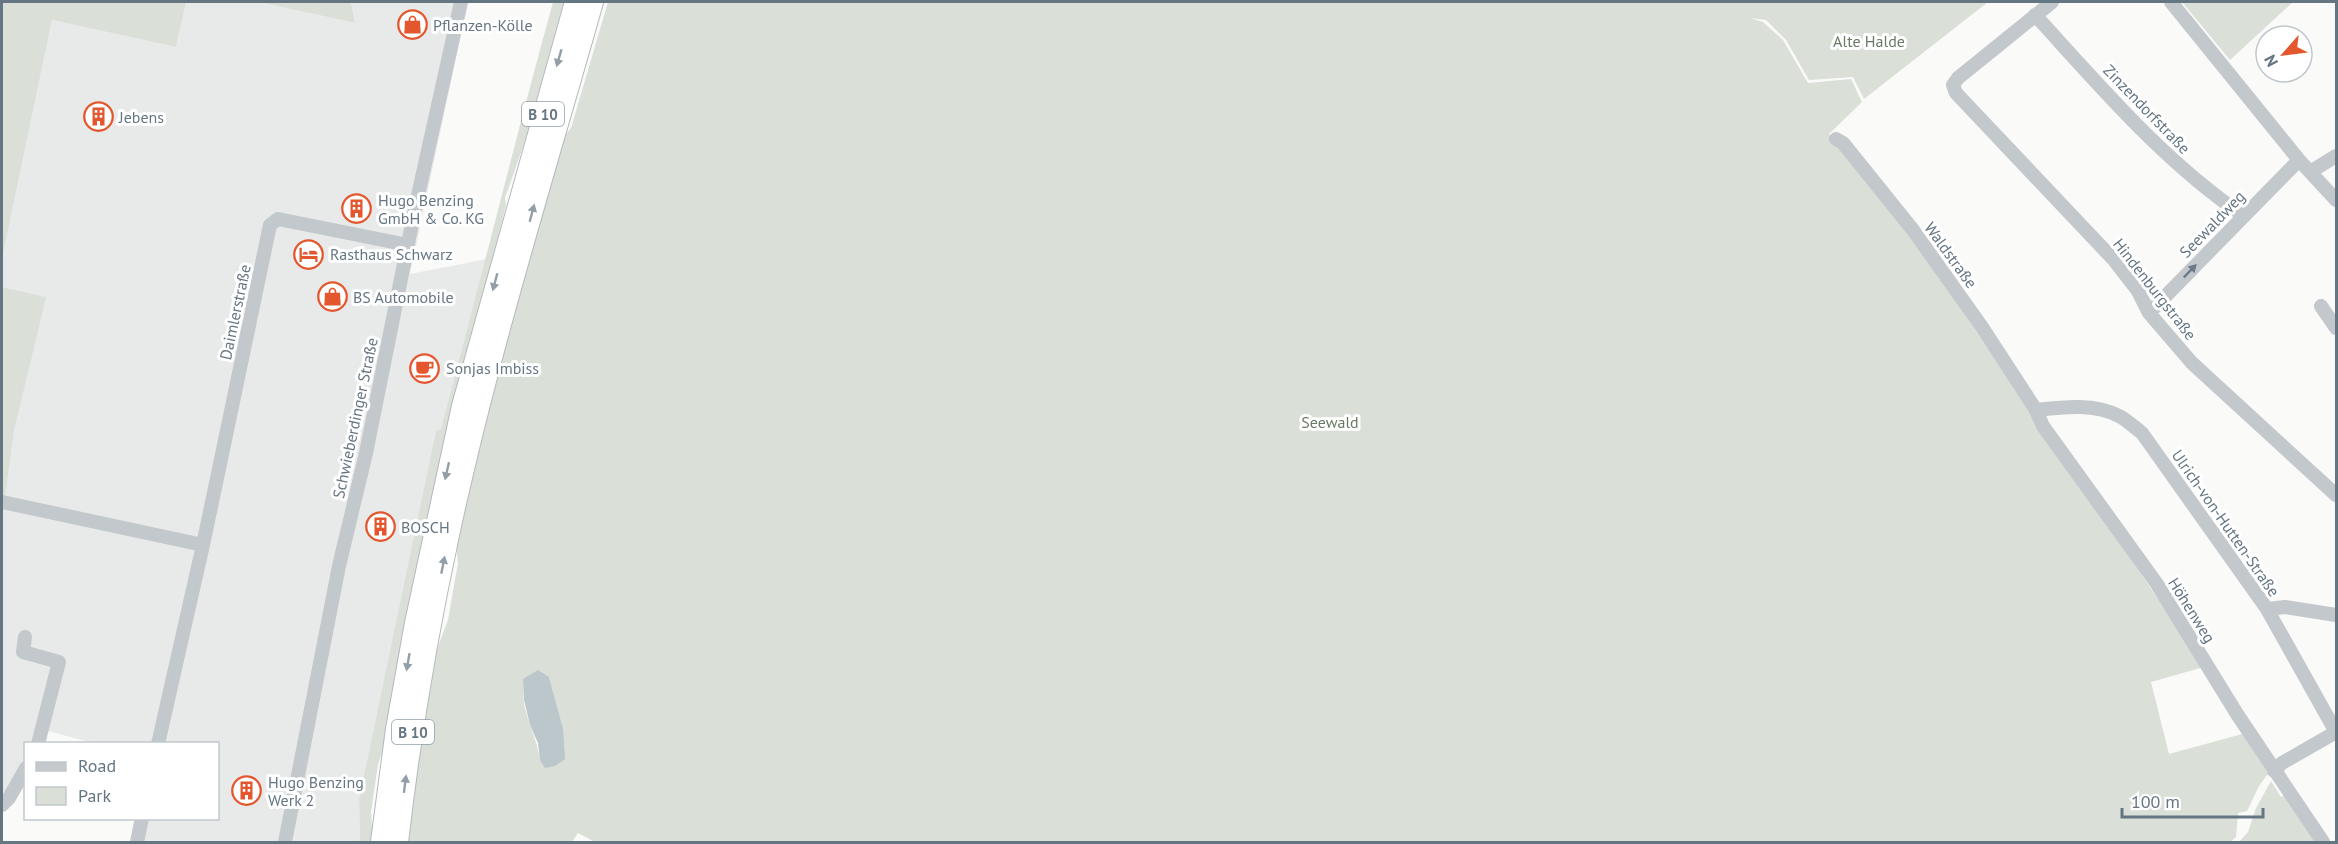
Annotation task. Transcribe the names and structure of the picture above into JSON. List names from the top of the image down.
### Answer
{
  "streets": {
    "highway": ["B 10"],
    "street": [
      "Zinzendorfstraße",
      "Seewaldweg",
      "Waldstraße",
      "Hindenburgstraße",
      "Daimlerstraße",
      "Schwieberdinger Straße",
      "Ulrich-von-Hutten-Straße",
      "Höhenweg"
    ]
  },
  "crossings": [
    ["Zinzendorfstraße", "Seewaldweg"],
    ["Zinzendorfstraße", "Hindenburgstraße"],
    ["Seewaldweg", "Hindenburgstraße"],
    ["Waldstraße", "Höhenweg"],
    ["Daimlerstraße", "Schwieberdinger Straße"],
    ["Ulrich-von-Hutten-Straße", "Höhenweg"]
  ],
  "one_way": ["Seewaldweg"],
  "parks": ["Alte Halde", "Seewald"],
  "places": {
    "shop": ["Pflanzen-Kölle", "BS Automobile"],
    "building": [
      "Jebens",
      "Hugo Benzing GmbH & Co. KG",
      "BOSCH",
      "Hugo Benzing Werk 2"
    ],
    "hotel": ["Rasthaus Schwarz"],
    "cafe": ["Sonjas Imbiss"]
  },
  "legend": ["Road", "Park"],
  "scale_bar": "100 m",
  "north": "bottom left"
}
